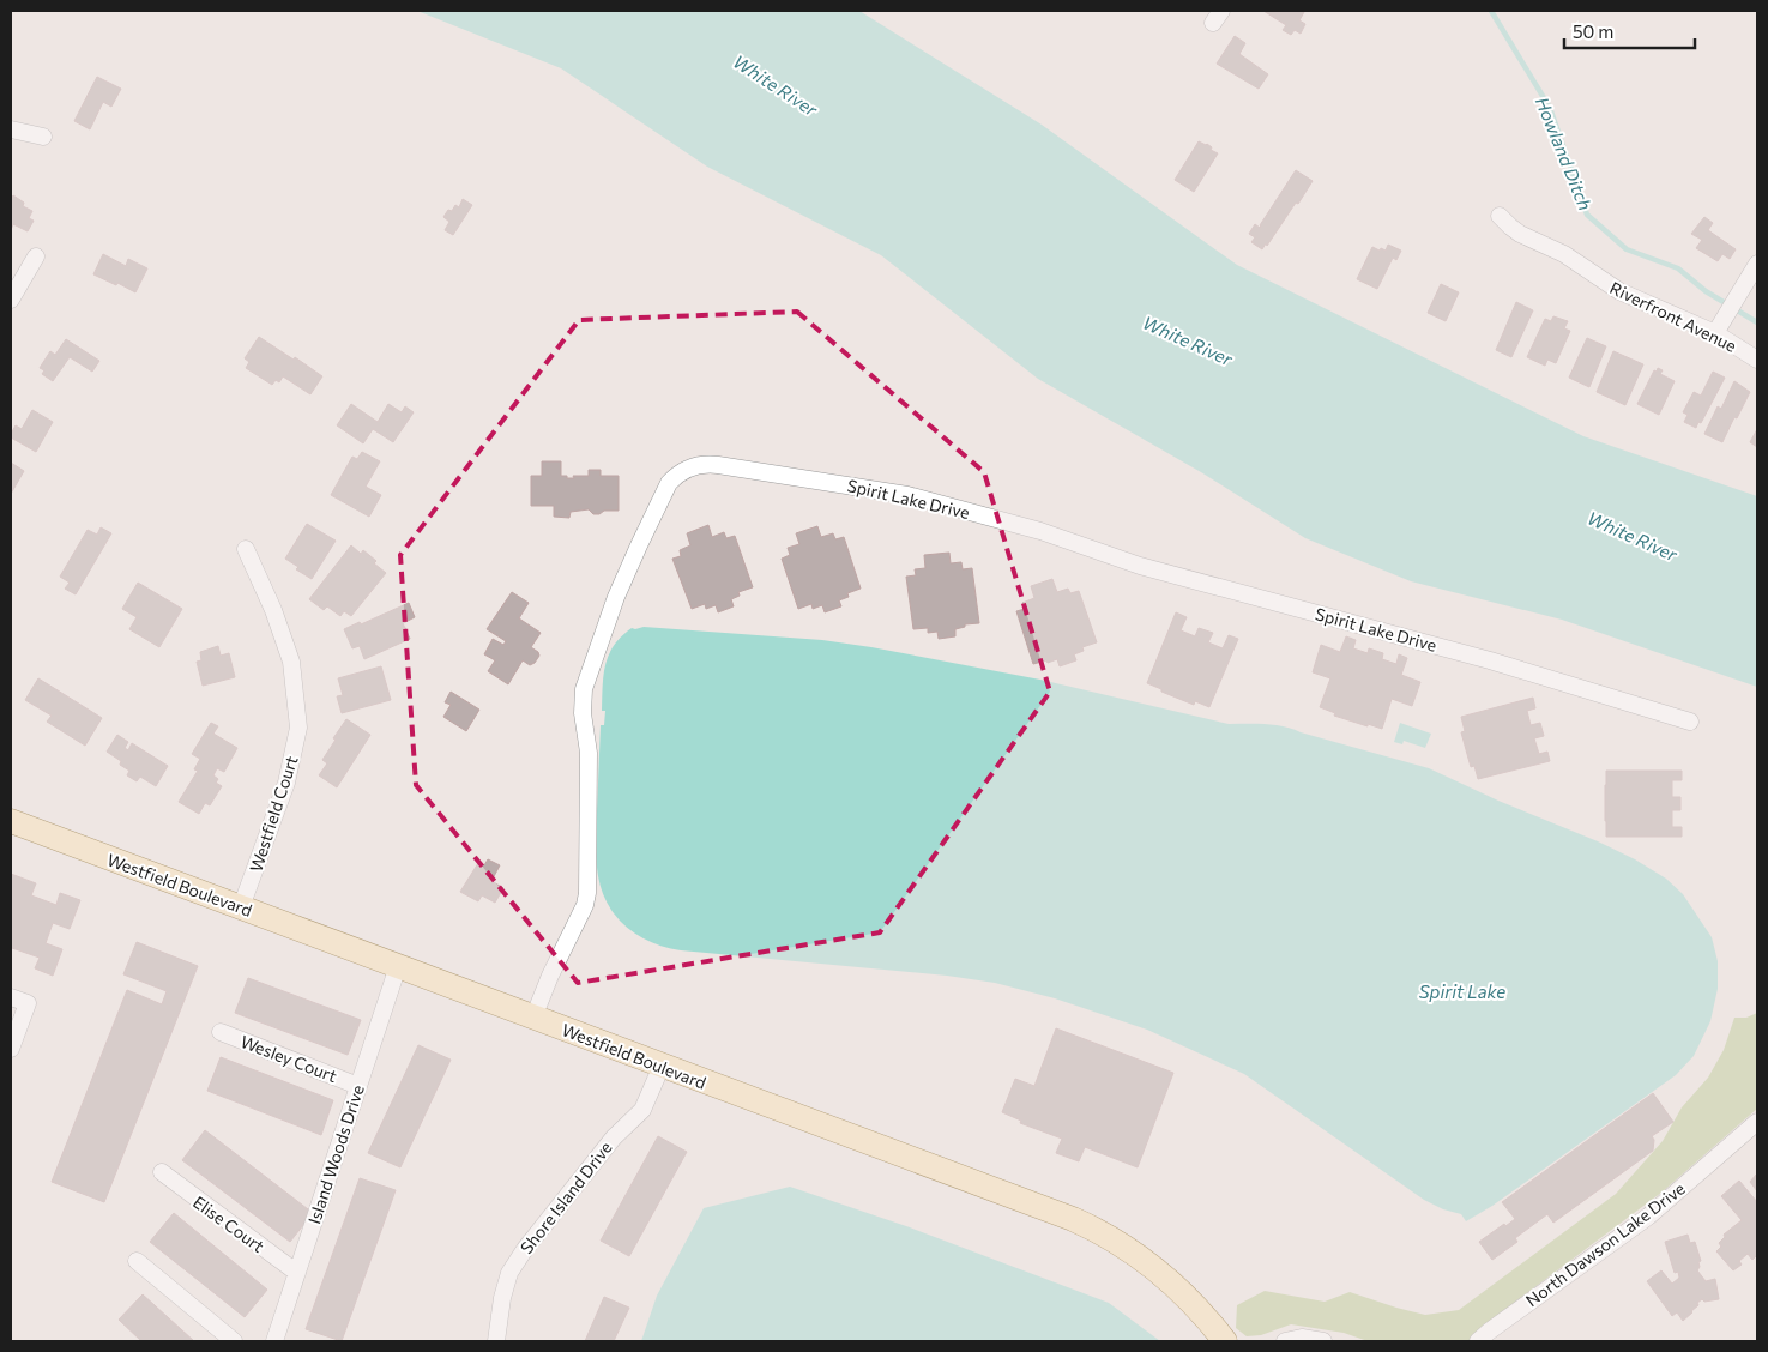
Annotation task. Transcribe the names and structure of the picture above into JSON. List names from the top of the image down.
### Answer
{
  "streets": {
    "street": [
      "Riverfront Avenue",
      "Spirit Lake Drive",
      "Westfield Court",
      "Westfield Boulevard",
      "Wesley Court",
      "Island Woods Drive",
      "Shore Island Drive",
      "Elise Court",
      "North Dawson Lake Drive"
    ]
  },
  "crossings": [
    ["Spirit Lake Drive", "Westfield Boulevard"],
    ["Westfield Court", "Westfield Boulevard"],
    ["Westfield Boulevard", "Island Woods Drive"],
    ["Westfield Boulevard", "Shore Island Drive"],
    ["Wesley Court", "Island Woods Drive"],
    ["Island Woods Drive", "Elise Court"]
  ],
  "water": ["White River", "Howland Ditch", "Spirit Lake"],
  "scale_bar": "50 m"
}
